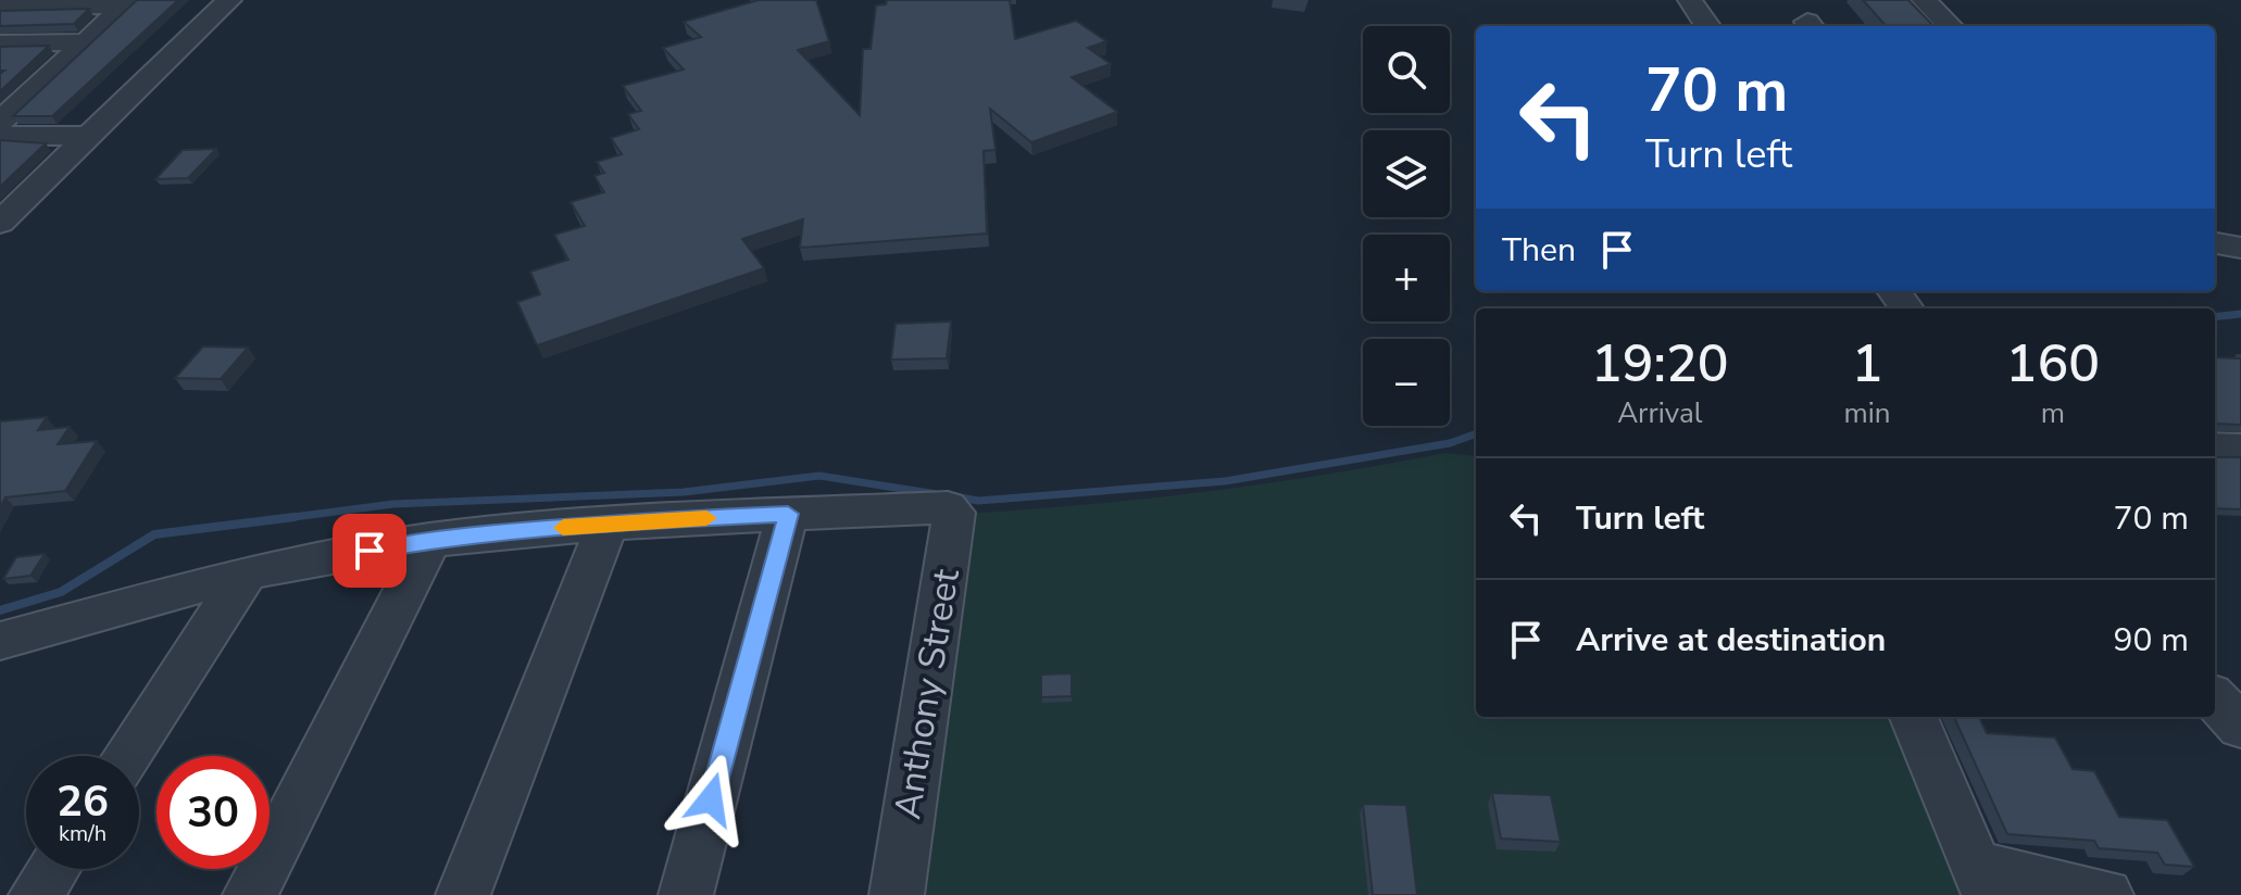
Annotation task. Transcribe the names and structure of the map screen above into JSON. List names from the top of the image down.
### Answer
{
  "streets": {
    "street": ["Anthony Street"]
  },
  "page": {
    "map_buttons": ["+", "−"],
    "turn": ["70 m", "Turn left"],
    "then": "Then",
    "eta": [
      "19:20",
      "Arrival",
      "1",
      "min",
      "160",
      "m"
    ],
    "list": [
      {
        "name": "Turn left",
        "value": "70 m"
      },
      {
        "name": "Arrive at destination",
        "value": "90 m"
      }
    ],
    "speed": "26 km/h",
    "limit": "30"
  }
}
